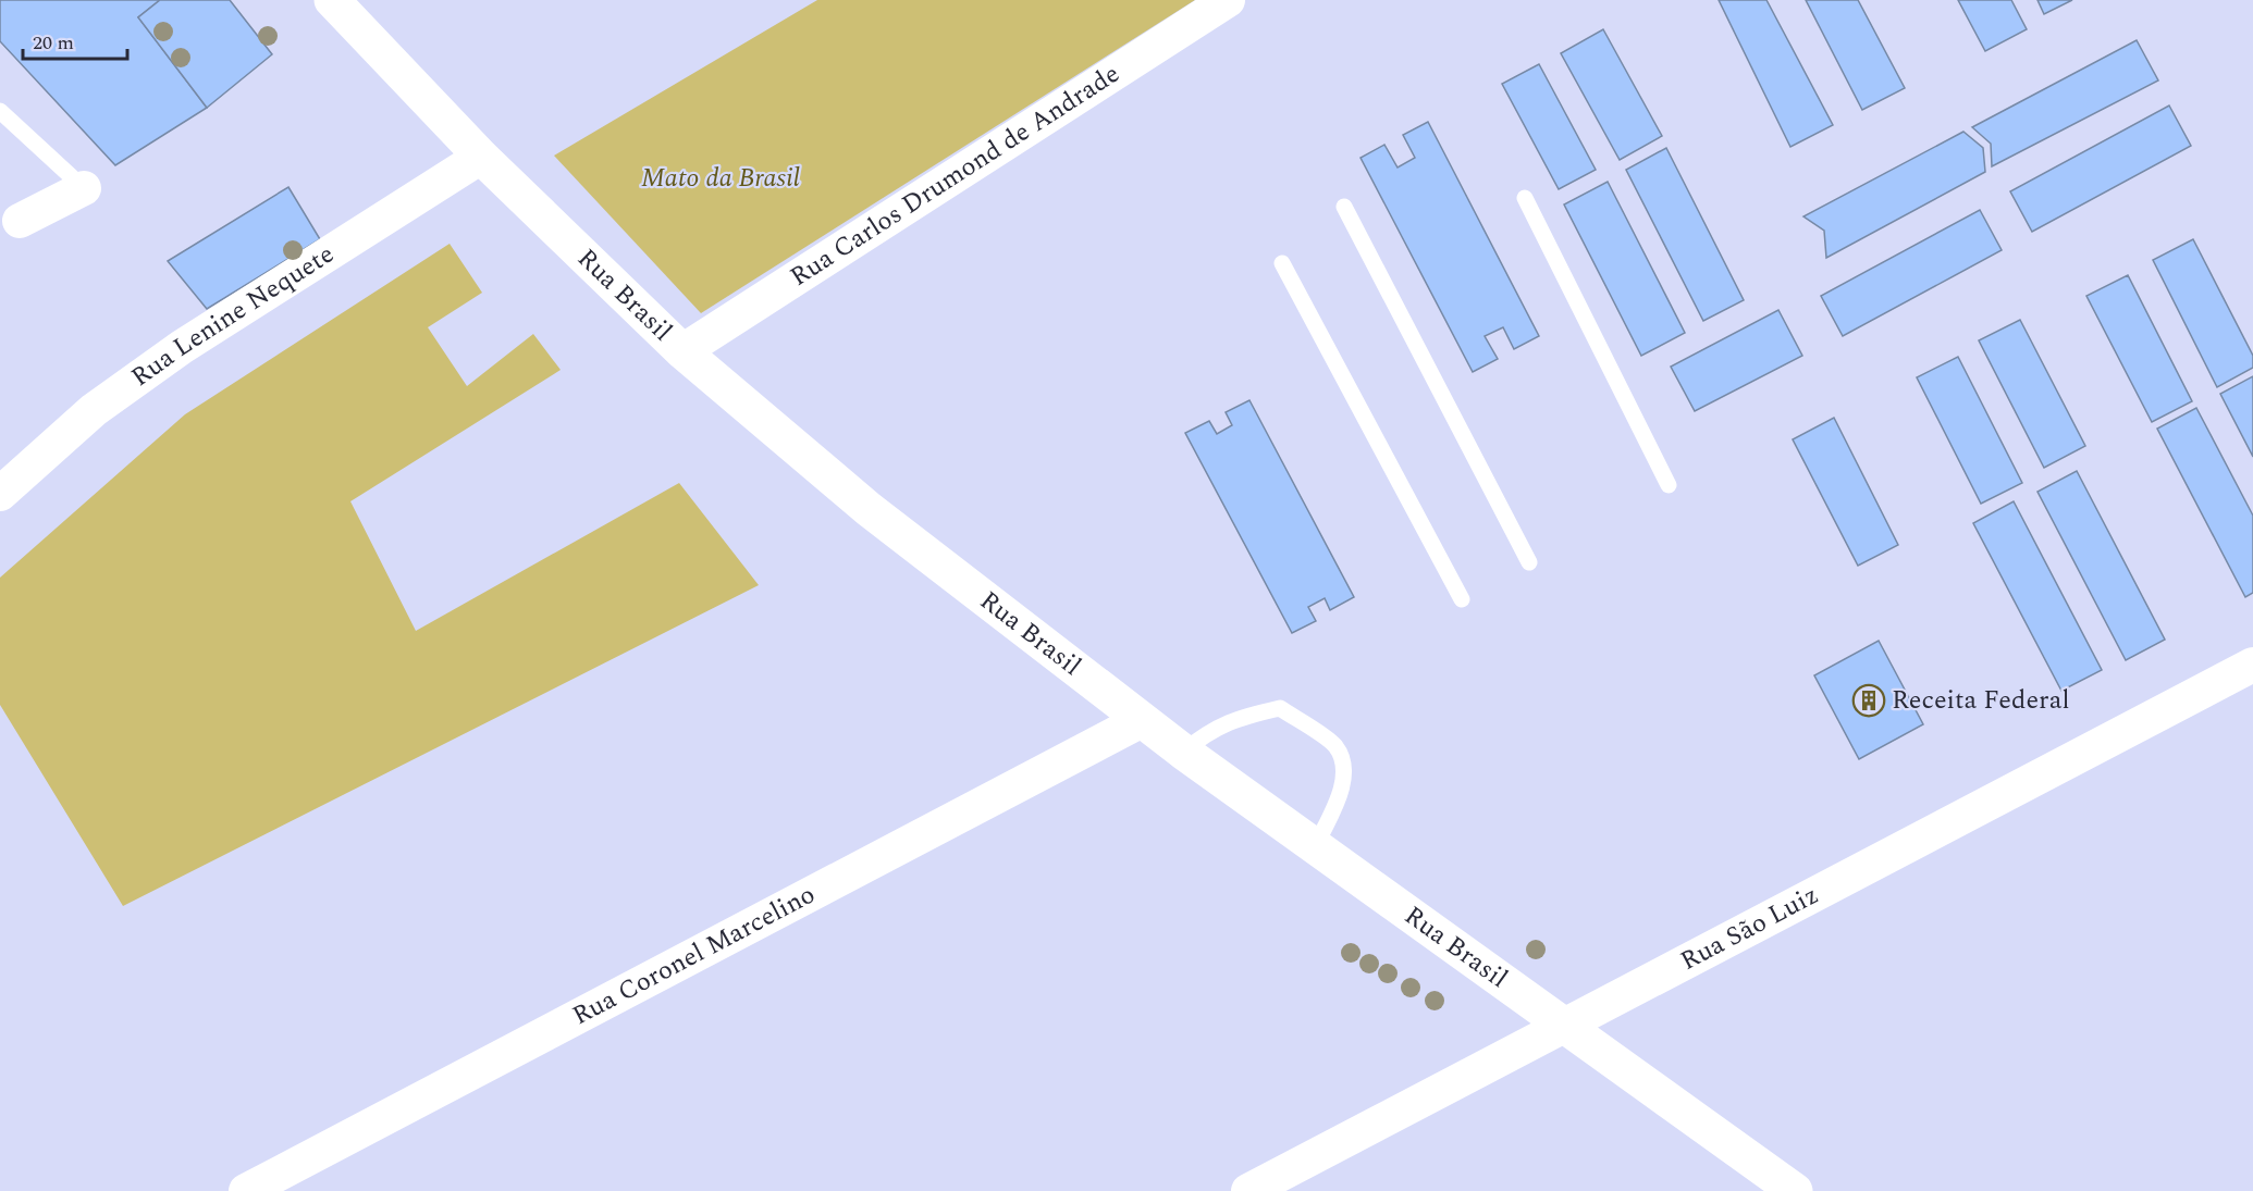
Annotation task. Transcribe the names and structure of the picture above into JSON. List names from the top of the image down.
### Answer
{
  "streets": {
    "street": [
      "Rua Carlos Drumond de Andrade",
      "Rua Brasil",
      "Rua Lenine Nequete",
      "Rua São Luiz",
      "Rua Coronel Marcelino"
    ]
  },
  "crossings": [
    ["Rua Carlos Drumond de Andrade", "Rua Brasil"],
    ["Rua Brasil", "Rua Lenine Nequete"],
    ["Rua Brasil", "Rua São Luiz"],
    ["Rua Brasil", "Rua Coronel Marcelino"]
  ],
  "parks": ["Mato da Brasil"],
  "places": {
    "building": ["Receita Federal"]
  },
  "scale_bar": "20 m"
}
